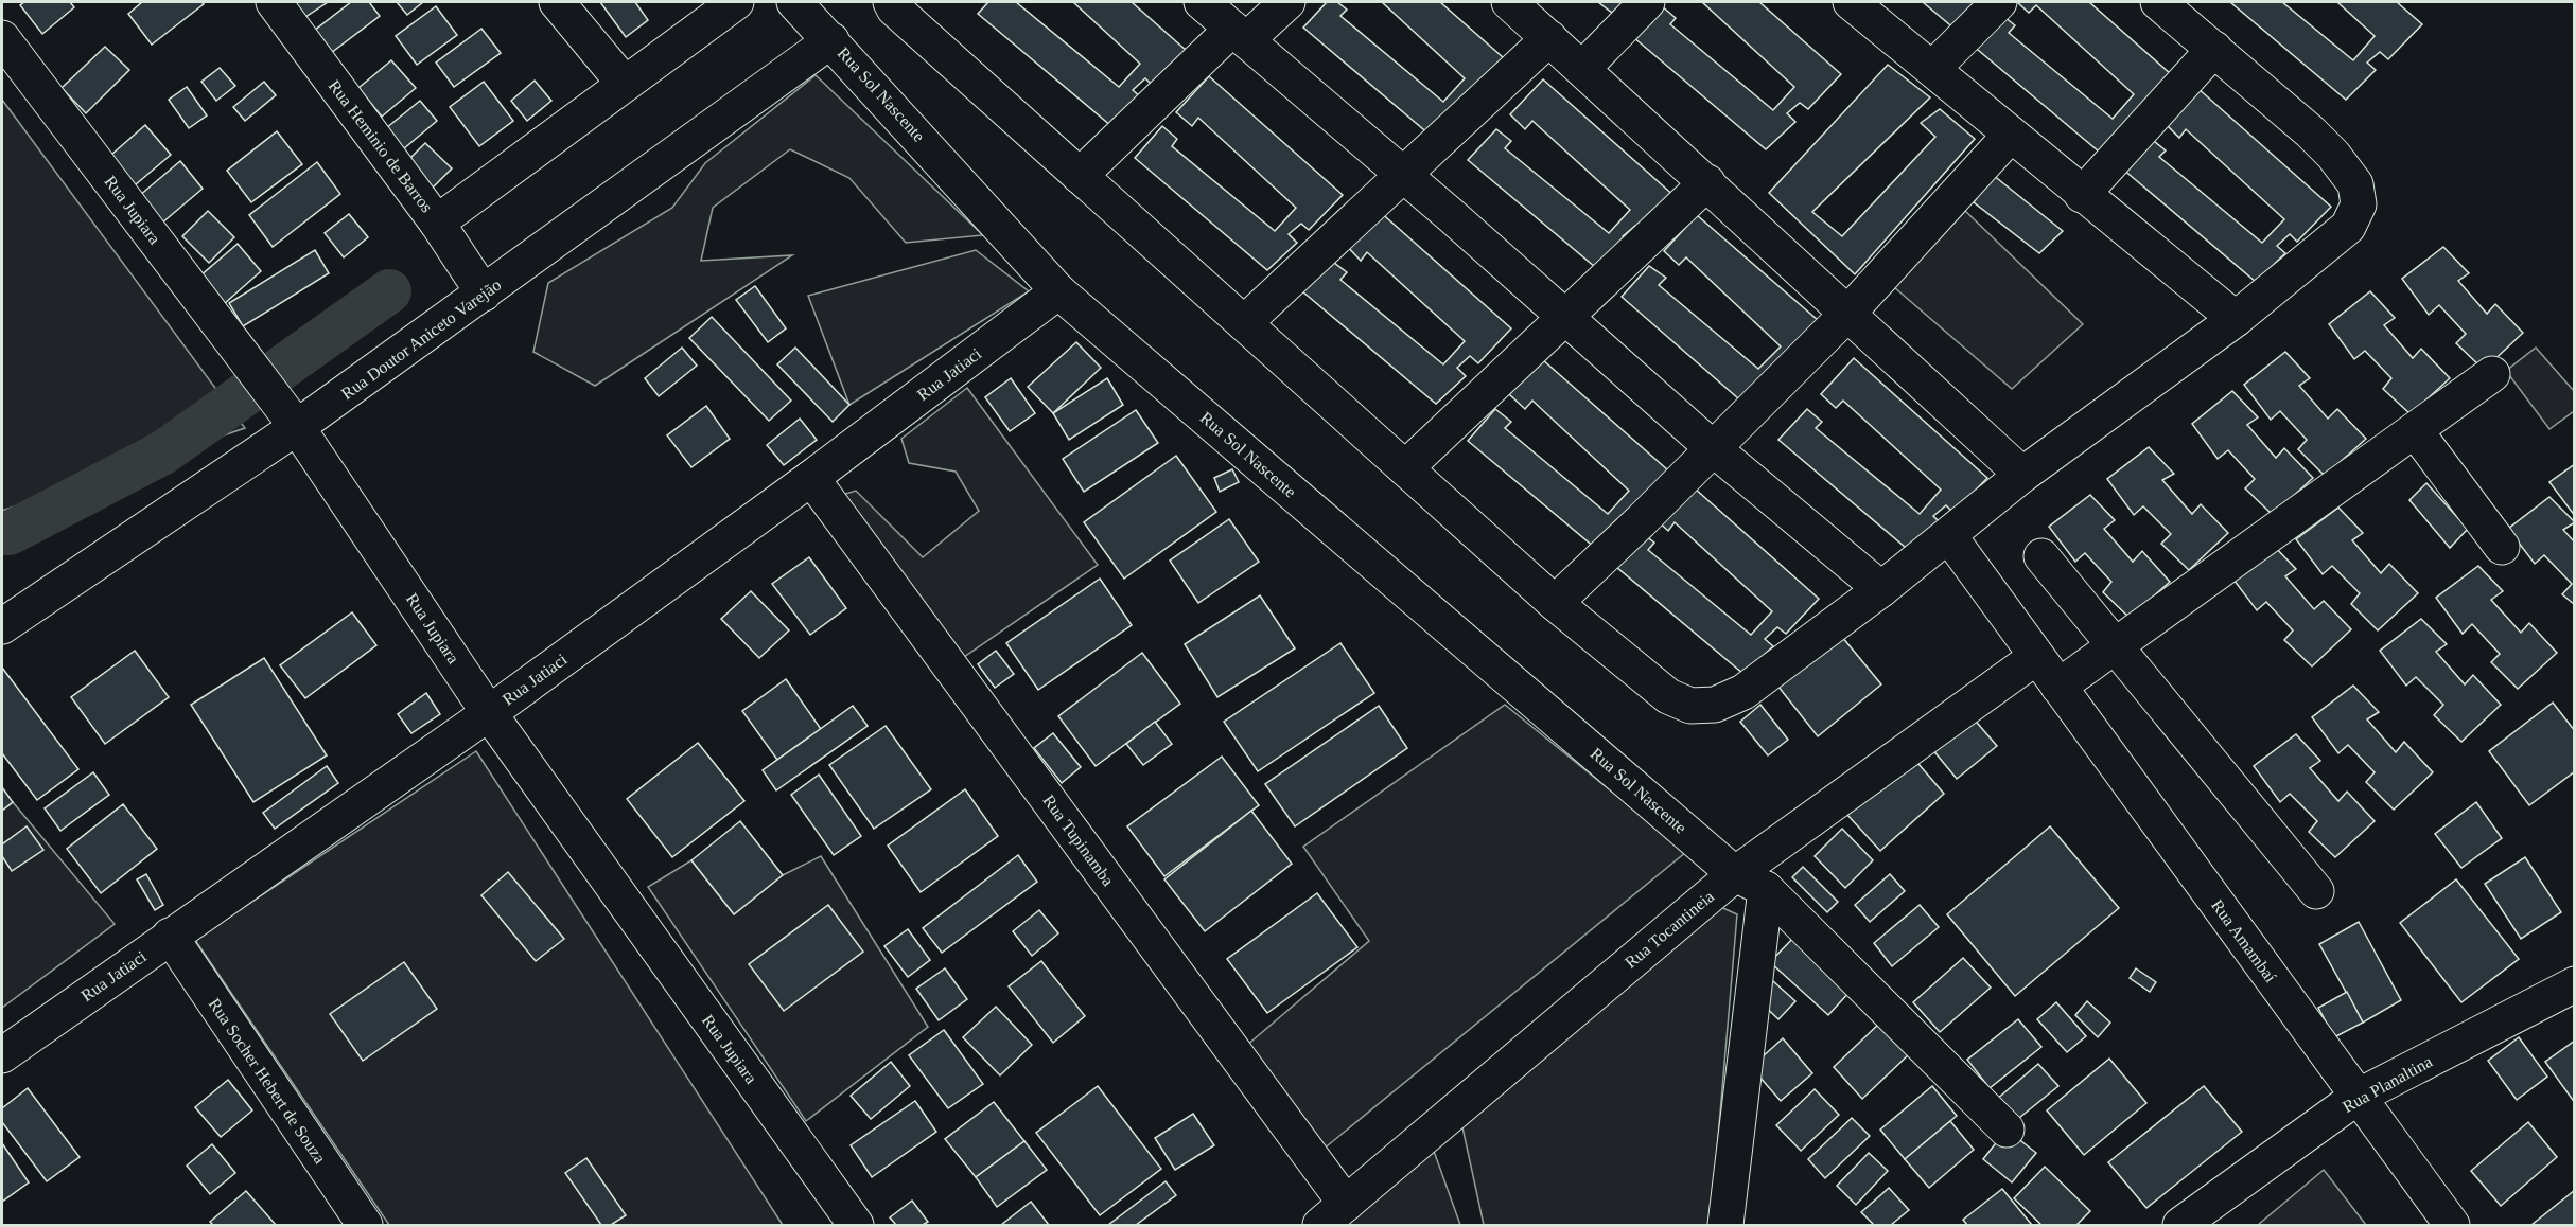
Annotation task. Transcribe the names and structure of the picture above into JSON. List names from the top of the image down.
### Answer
{
  "streets": {
    "street": [
      "Rua Sol Nascente",
      "Rua Heminio de Barros",
      "Rua Jupiara",
      "Rua Doutor Aniceto Varejão",
      "Rua Jatiaci",
      "Rua Tupinamba",
      "Rua Tocantineia",
      "Rua Amambaí",
      "Rua Socher Hebert de Souza",
      "Rua Planaltina"
    ]
  },
  "crossings": [
    ["Rua Sol Nascente", "Rua Doutor Aniceto Varejão"],
    ["Rua Sol Nascente", "Rua Jatiaci"],
    ["Rua Sol Nascente", "Rua Tocantineia"],
    ["Rua Heminio de Barros", "Rua Doutor Aniceto Varejão"],
    ["Rua Jupiara", "Rua Doutor Aniceto Varejão"],
    ["Rua Jupiara", "Rua Jatiaci"],
    ["Rua Jatiaci", "Rua Tupinamba"],
    ["Rua Jatiaci", "Rua Socher Hebert de Souza"],
    ["Rua Tupinamba", "Rua Tocantineia"],
    ["Rua Tocantineia", "Rua Amambaí"],
    ["Rua Amambaí", "Rua Planaltina"]
  ]
}
